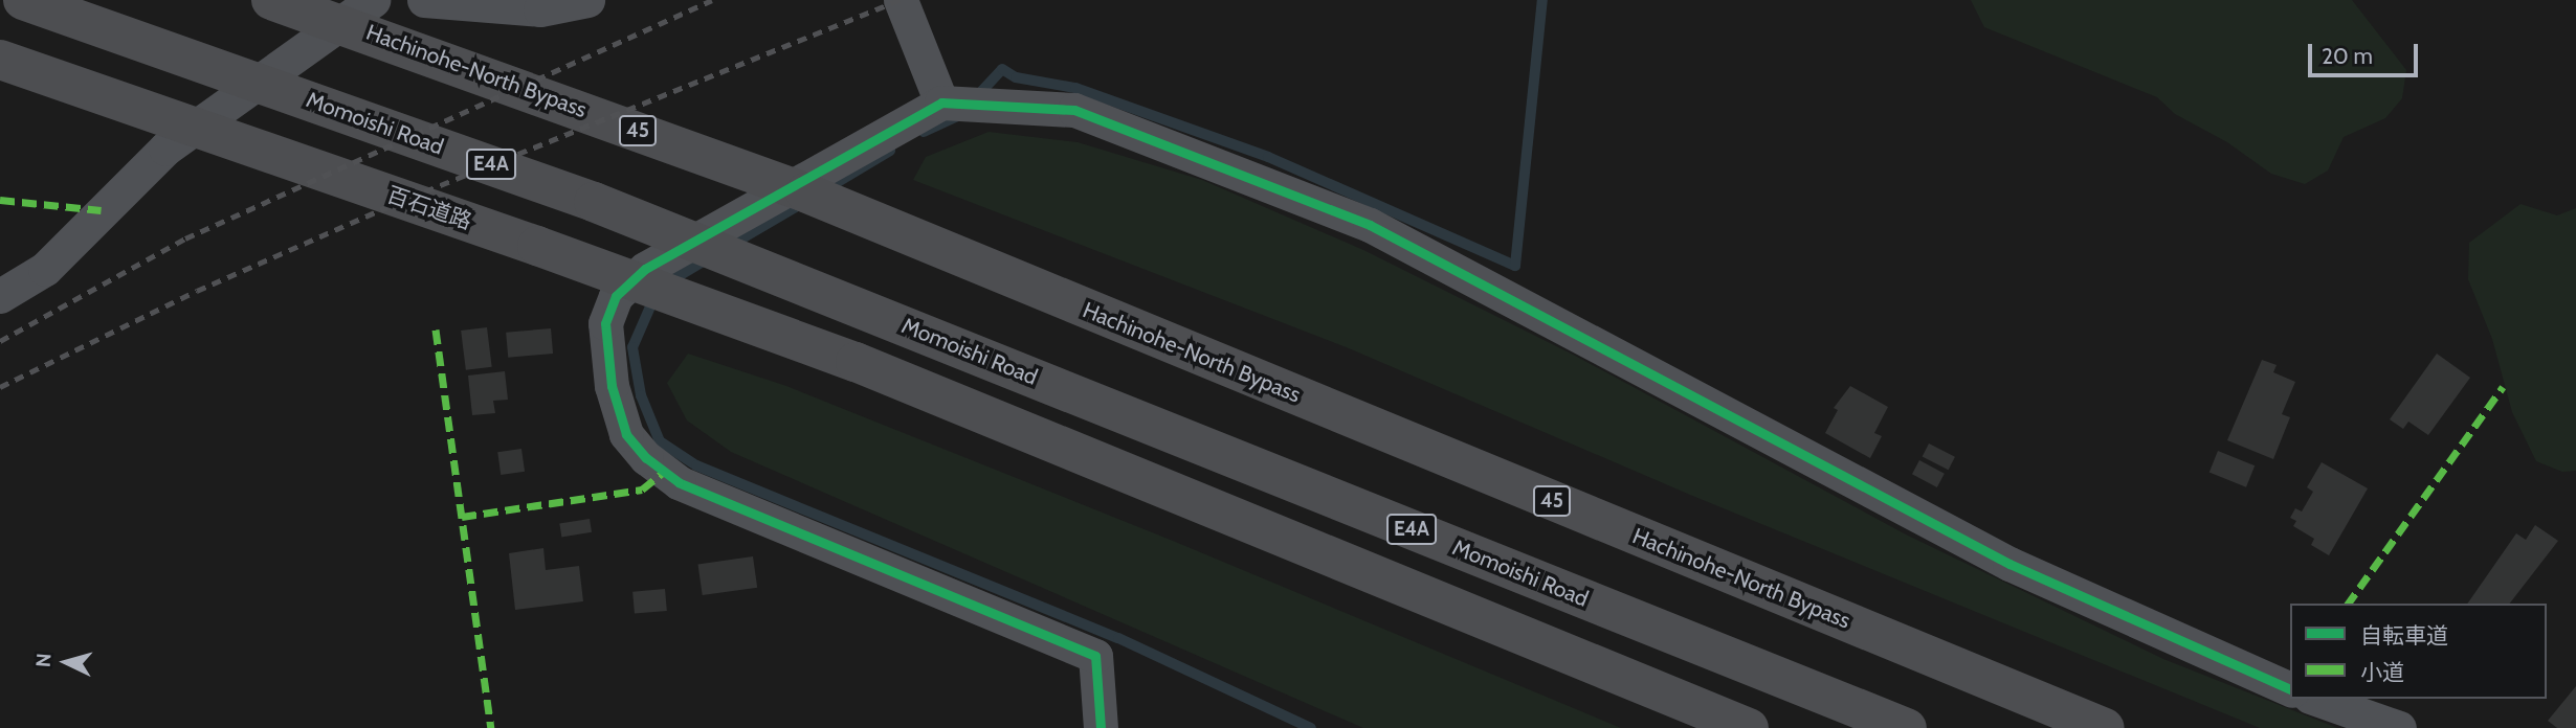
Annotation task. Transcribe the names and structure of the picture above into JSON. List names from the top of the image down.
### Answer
{
  "streets": {
    "highway": [
      "Hachinohe-North Bypass",
      "Momoishi Road",
      "45",
      "E4A",
      "百石道路"
    ]
  },
  "legend": ["自転車道", "小道"],
  "scale_bar": "20 m",
  "north": "left"
}
